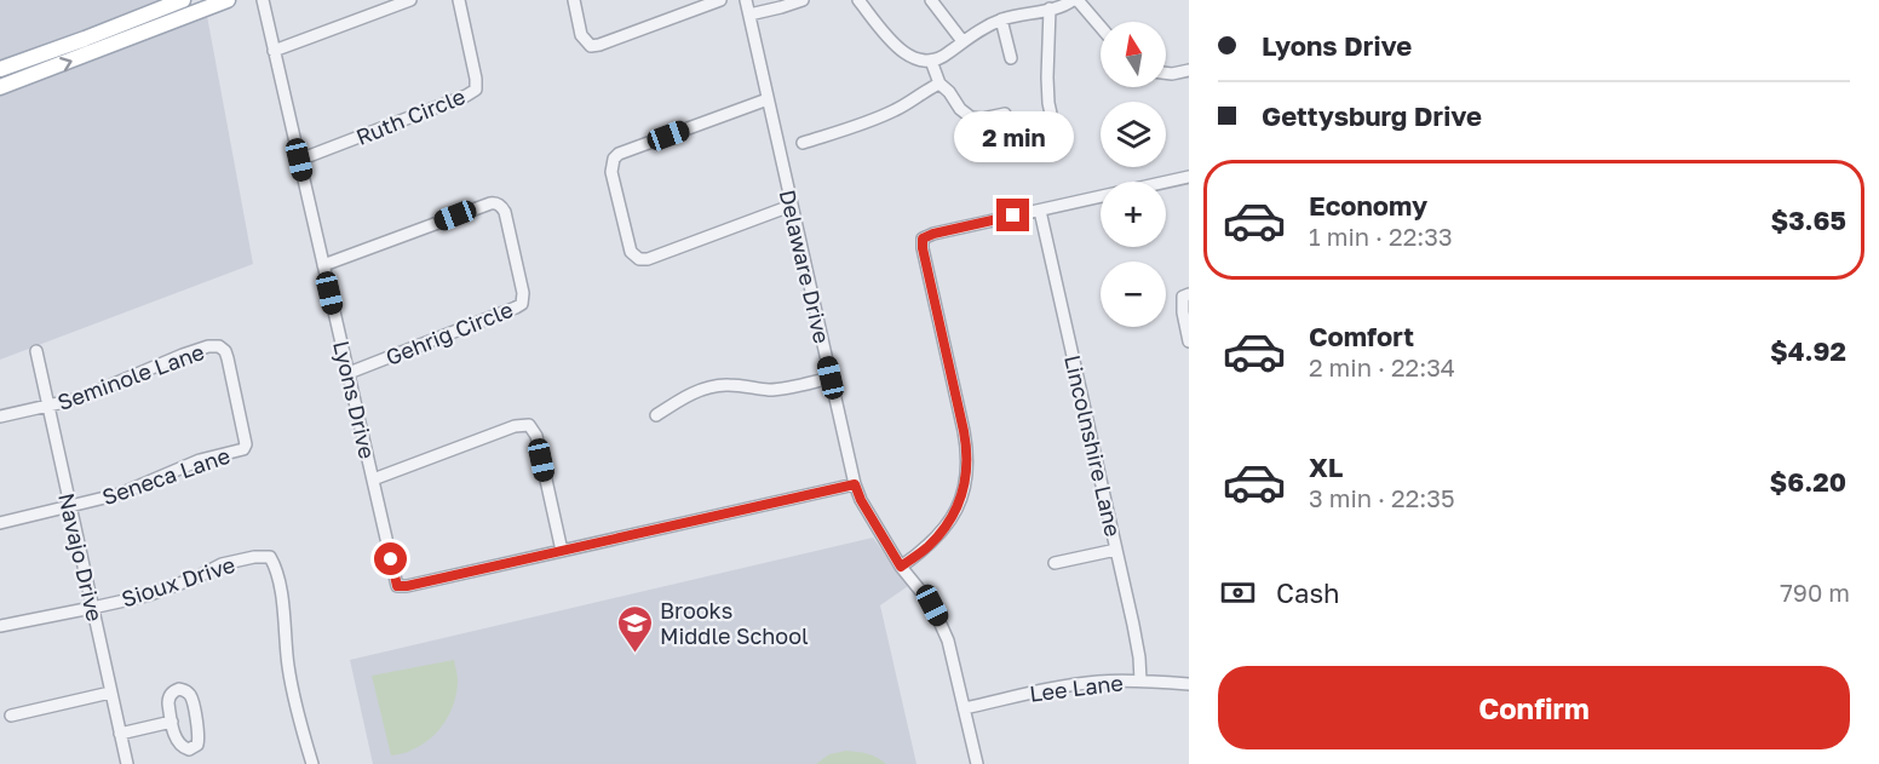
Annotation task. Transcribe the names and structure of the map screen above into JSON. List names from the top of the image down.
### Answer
{
  "streets": {
    "street": [
      "Ruth Circle",
      "Delaware Drive",
      "Gehrig Circle",
      "Seminole Lane",
      "Lyons Drive",
      "Lincolnshire Lane",
      "Seneca Lane",
      "Navajo Drive",
      "Sioux Drive",
      "Lee Lane"
    ]
  },
  "crossings": [
    ["Ruth Circle", "Lyons Drive"],
    ["Delaware Drive", "Lee Lane"],
    ["Gehrig Circle", "Lyons Drive"],
    ["Seminole Lane", "Seneca Lane"],
    ["Seminole Lane", "Navajo Drive"],
    ["Lincolnshire Lane", "Lee Lane"],
    ["Seneca Lane", "Navajo Drive"],
    ["Navajo Drive", "Sioux Drive"]
  ],
  "places": {
    "school or university": ["Brooks Middle School"]
  },
  "north": "top",
  "page": {
    "banner": ["Lyons Drive", "Gettysburg Drive"],
    "map_buttons": ["+", "−"],
    "bubble": "2 min",
    "list": [
      {
        "name": "Economy",
        "note": "1 min · 22:33",
        "value": "$3.65"
      },
      {
        "name": "Comfort",
        "note": "2 min · 22:34",
        "value": "$4.92"
      },
      {
        "name": "XL",
        "note": "3 min · 22:35",
        "value": "$6.20"
      }
    ],
    "pay": ["Cash", "790 m"],
    "buttons": "Confirm"
  }
}
